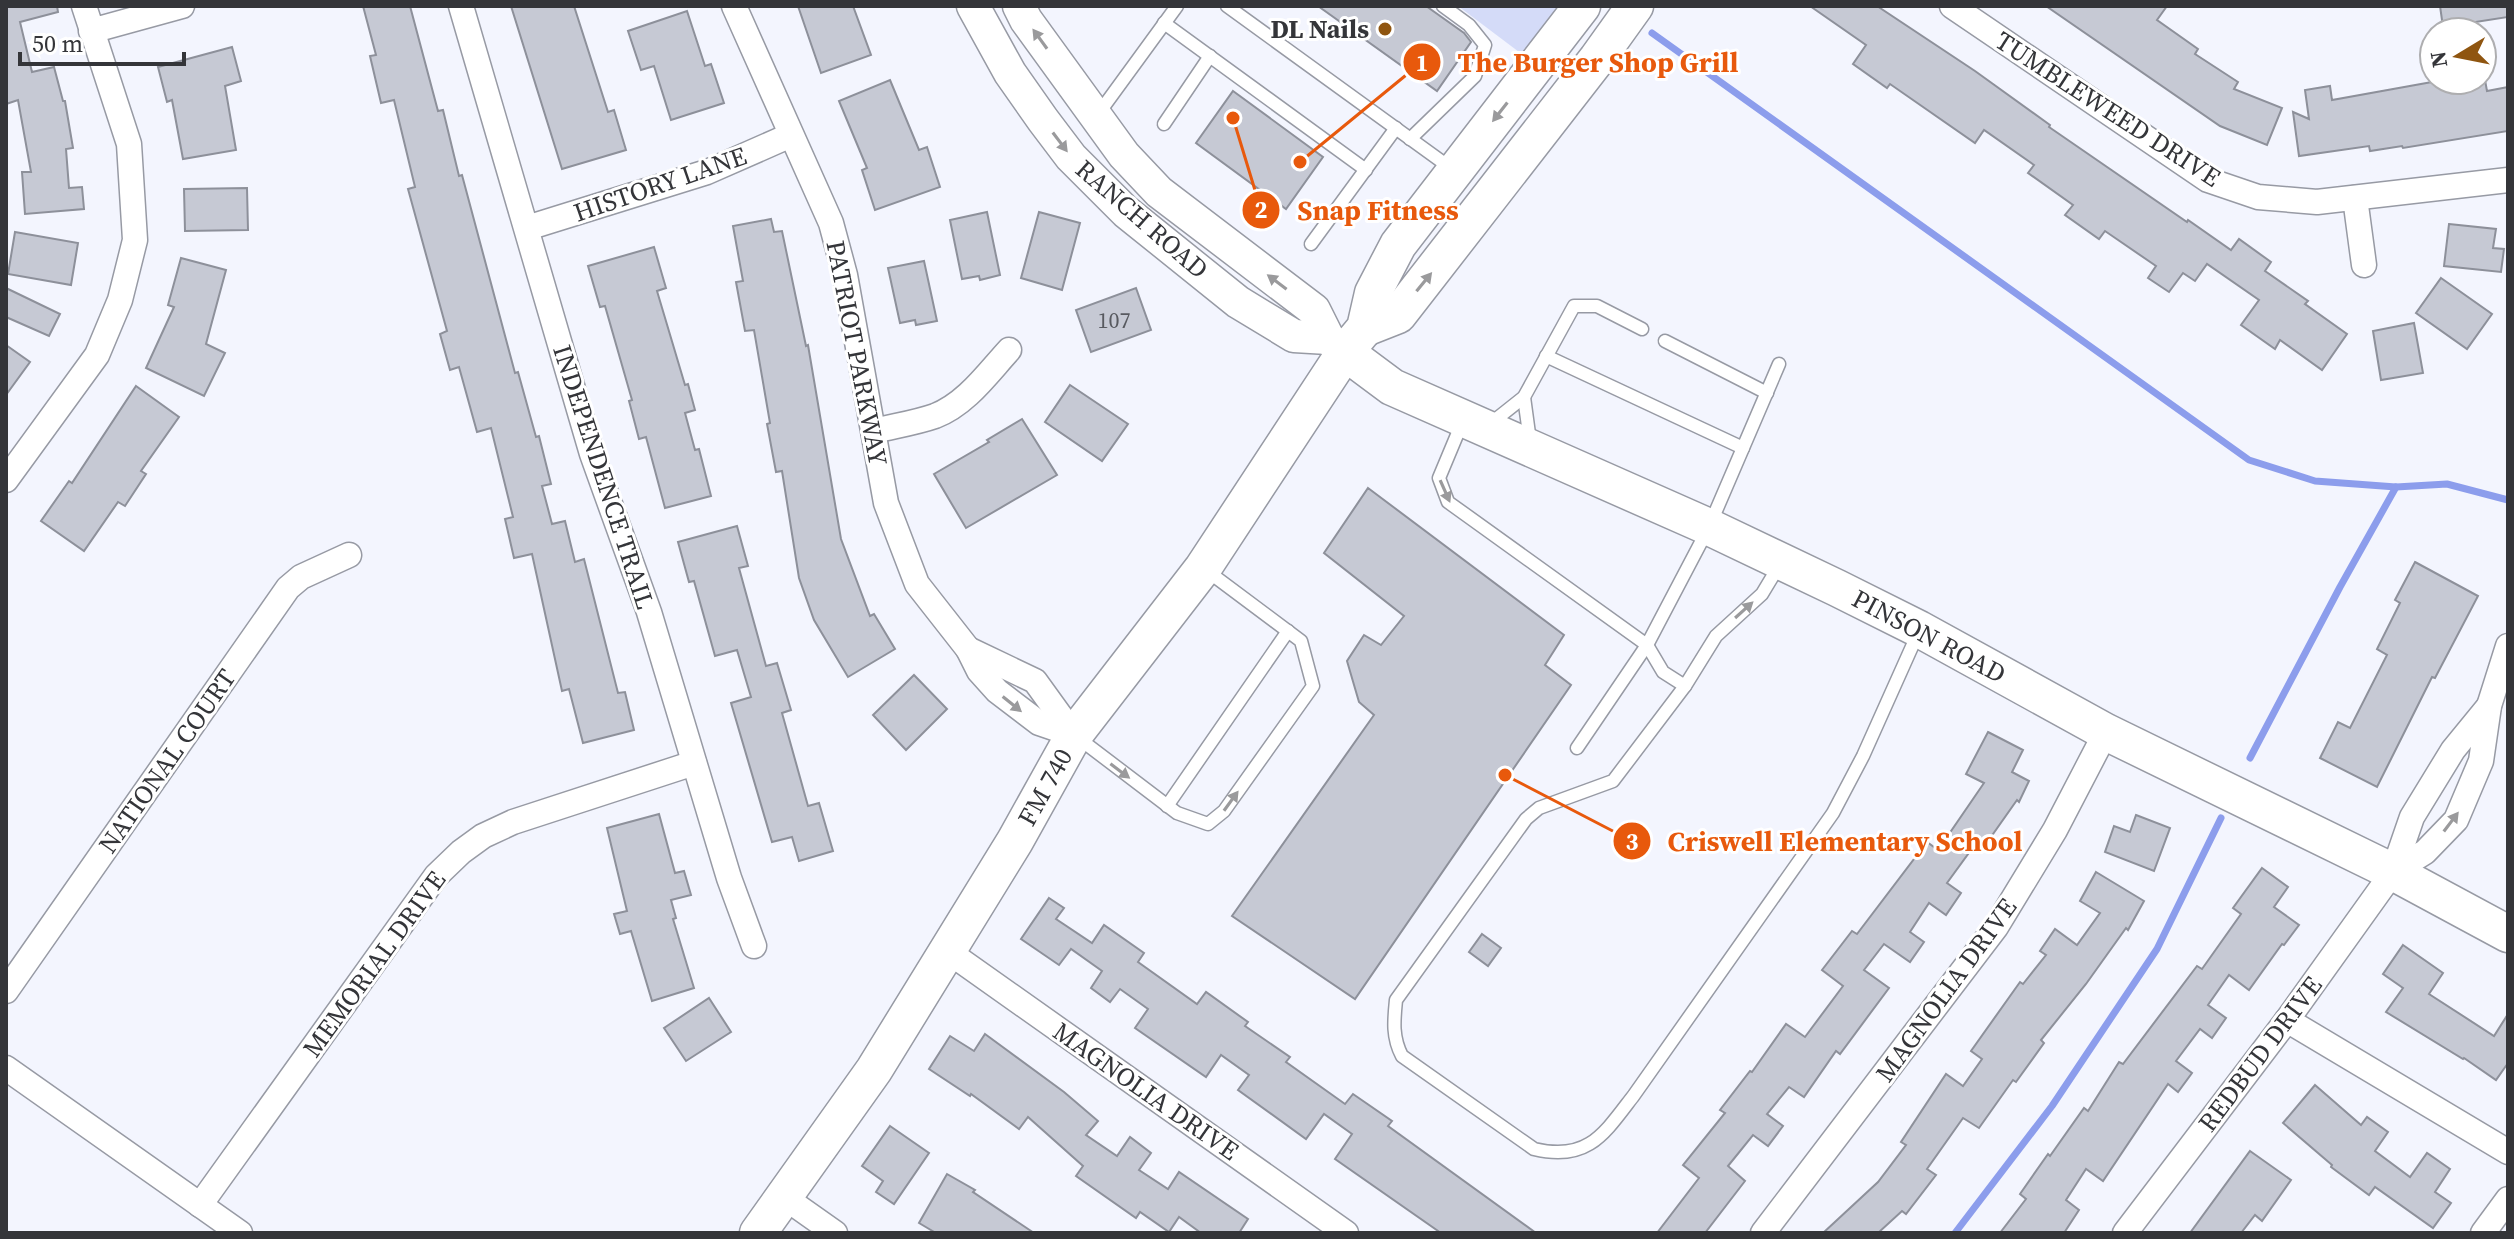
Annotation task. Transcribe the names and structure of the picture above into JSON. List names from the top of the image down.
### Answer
{
  "streets": {
    "main road": ["PINSON ROAD", "FM 740"],
    "street": [
      "TUMBLEWEED DRIVE",
      "HISTORY LANE",
      "RANCH ROAD",
      "PATRIOT PARKWAY",
      "INDEPENDENCE TRAIL",
      "NATIONAL COURT",
      "MEMORIAL DRIVE",
      "MAGNOLIA DRIVE",
      "REDBUD DRIVE"
    ]
  },
  "crossings": [
    ["HISTORY LANE", "PATRIOT PARKWAY"],
    ["HISTORY LANE", "INDEPENDENCE TRAIL"],
    ["RANCH ROAD", "PINSON ROAD"],
    ["RANCH ROAD", "FM 740"],
    ["PATRIOT PARKWAY", "FM 740"],
    ["INDEPENDENCE TRAIL", "MEMORIAL DRIVE"],
    ["PINSON ROAD", "FM 740"],
    ["PINSON ROAD", "MAGNOLIA DRIVE"],
    ["PINSON ROAD", "REDBUD DRIVE"],
    ["FM 740", "MAGNOLIA DRIVE"]
  ],
  "places": [
    "DL Nails",
    "Snap Fitness",
    "The Burger Shop Grill",
    "Criswell Elementary School"
  ],
  "house_numbers": ["107"],
  "scale_bar": "50 m",
  "north": "left"
}
